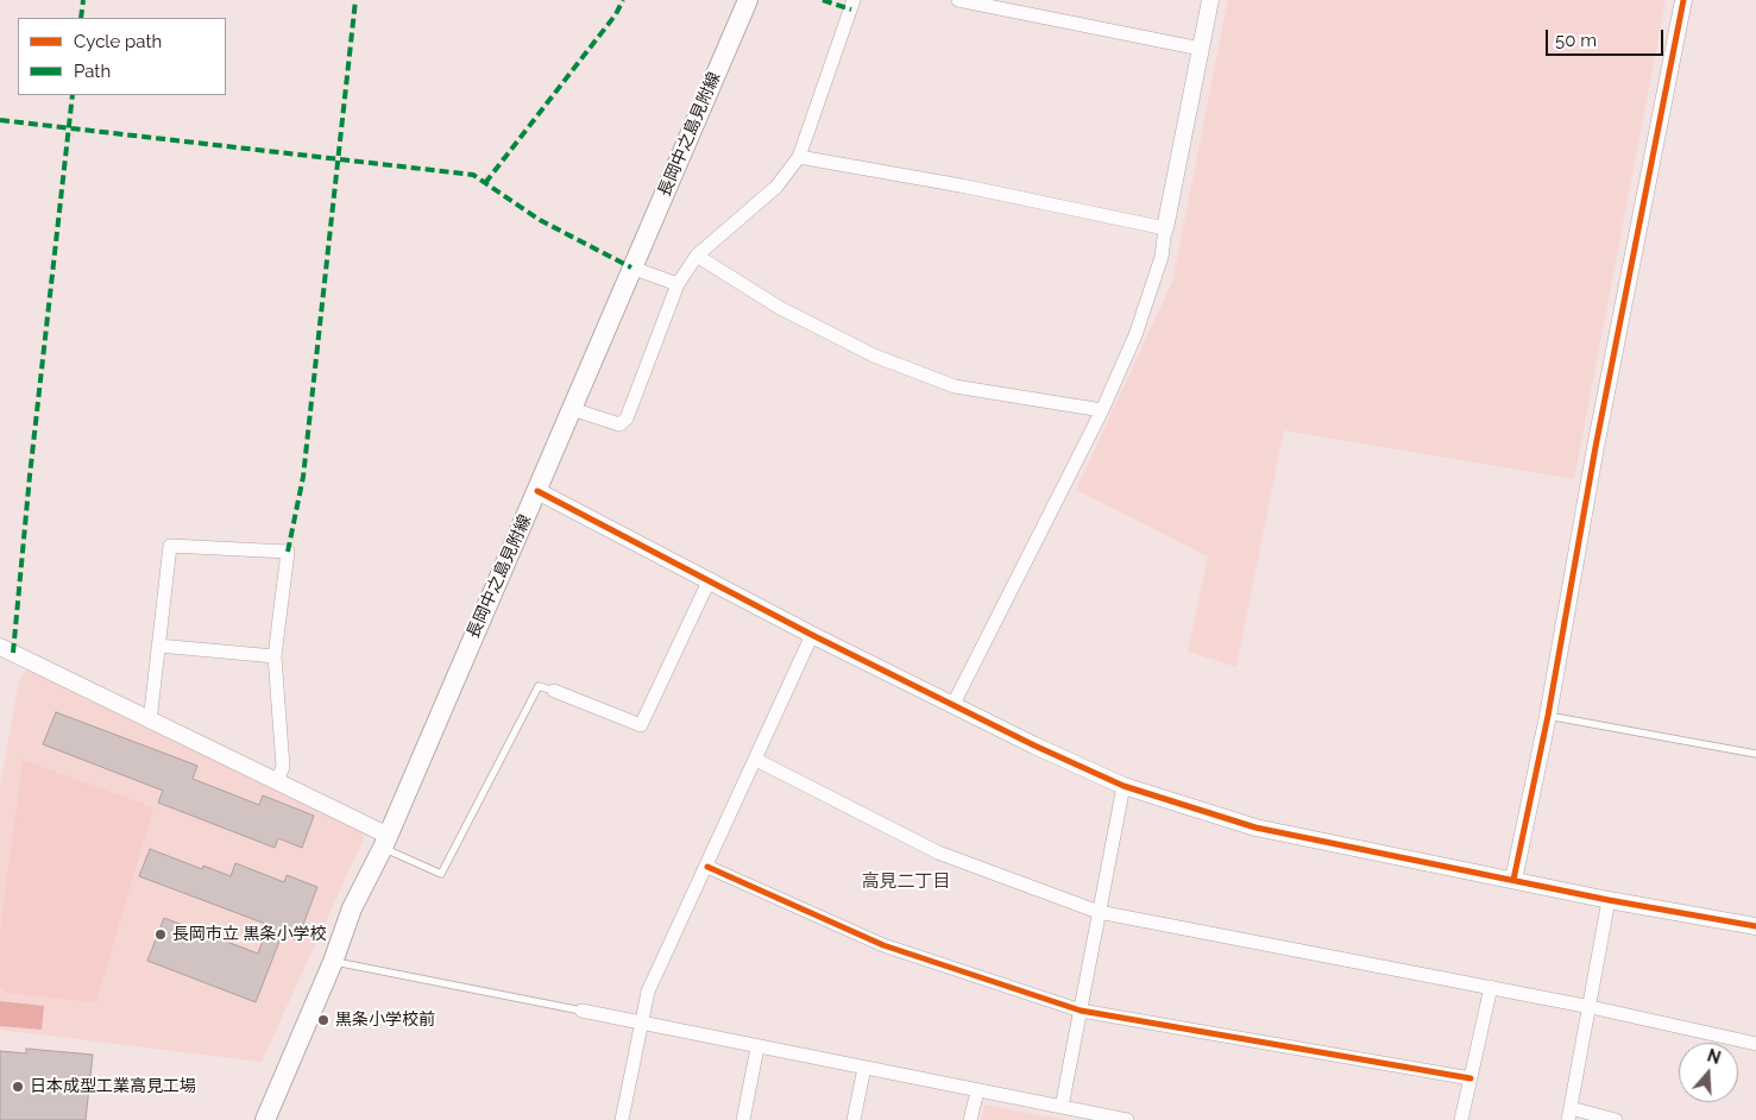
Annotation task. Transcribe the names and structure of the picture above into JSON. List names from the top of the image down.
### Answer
{
  "streets": {
    "main road": ["長岡中之島見附線"]
  },
  "districts": ["高見二丁目"],
  "places": ["長岡市立 黒条小学校", "黒条小学校前", "日本成型工業高見工場"],
  "legend": ["Cycle path", "Path"],
  "scale_bar": "50 m",
  "north": "top"
}
